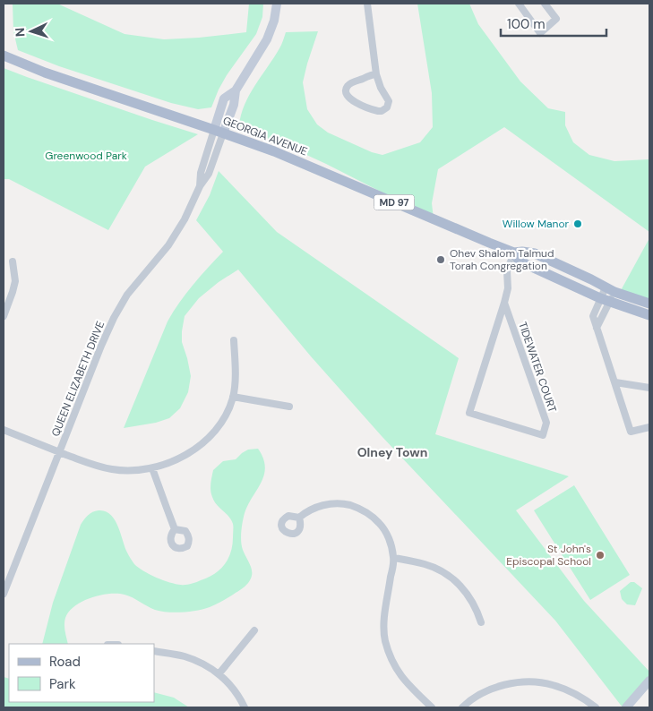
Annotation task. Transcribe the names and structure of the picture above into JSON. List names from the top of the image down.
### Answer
{
  "streets": {
    "main road": ["GEORGIA AVENUE", "MD 97"],
    "street": ["TIDEWATER COURT", "QUEEN ELIZABETH DRIVE"]
  },
  "crossings": [
    ["GEORGIA AVENUE", "TIDEWATER COURT"],
    ["GEORGIA AVENUE", "QUEEN ELIZABETH DRIVE"]
  ],
  "districts": ["Olney Town"],
  "parks": ["Greenwood Park"],
  "places": ["Willow Manor", "Ohev Shalom Talmud Torah Congregation", "St John's Episcopal School"],
  "legend": ["Road", "Park"],
  "scale_bar": "100 m",
  "north": "left"
}
